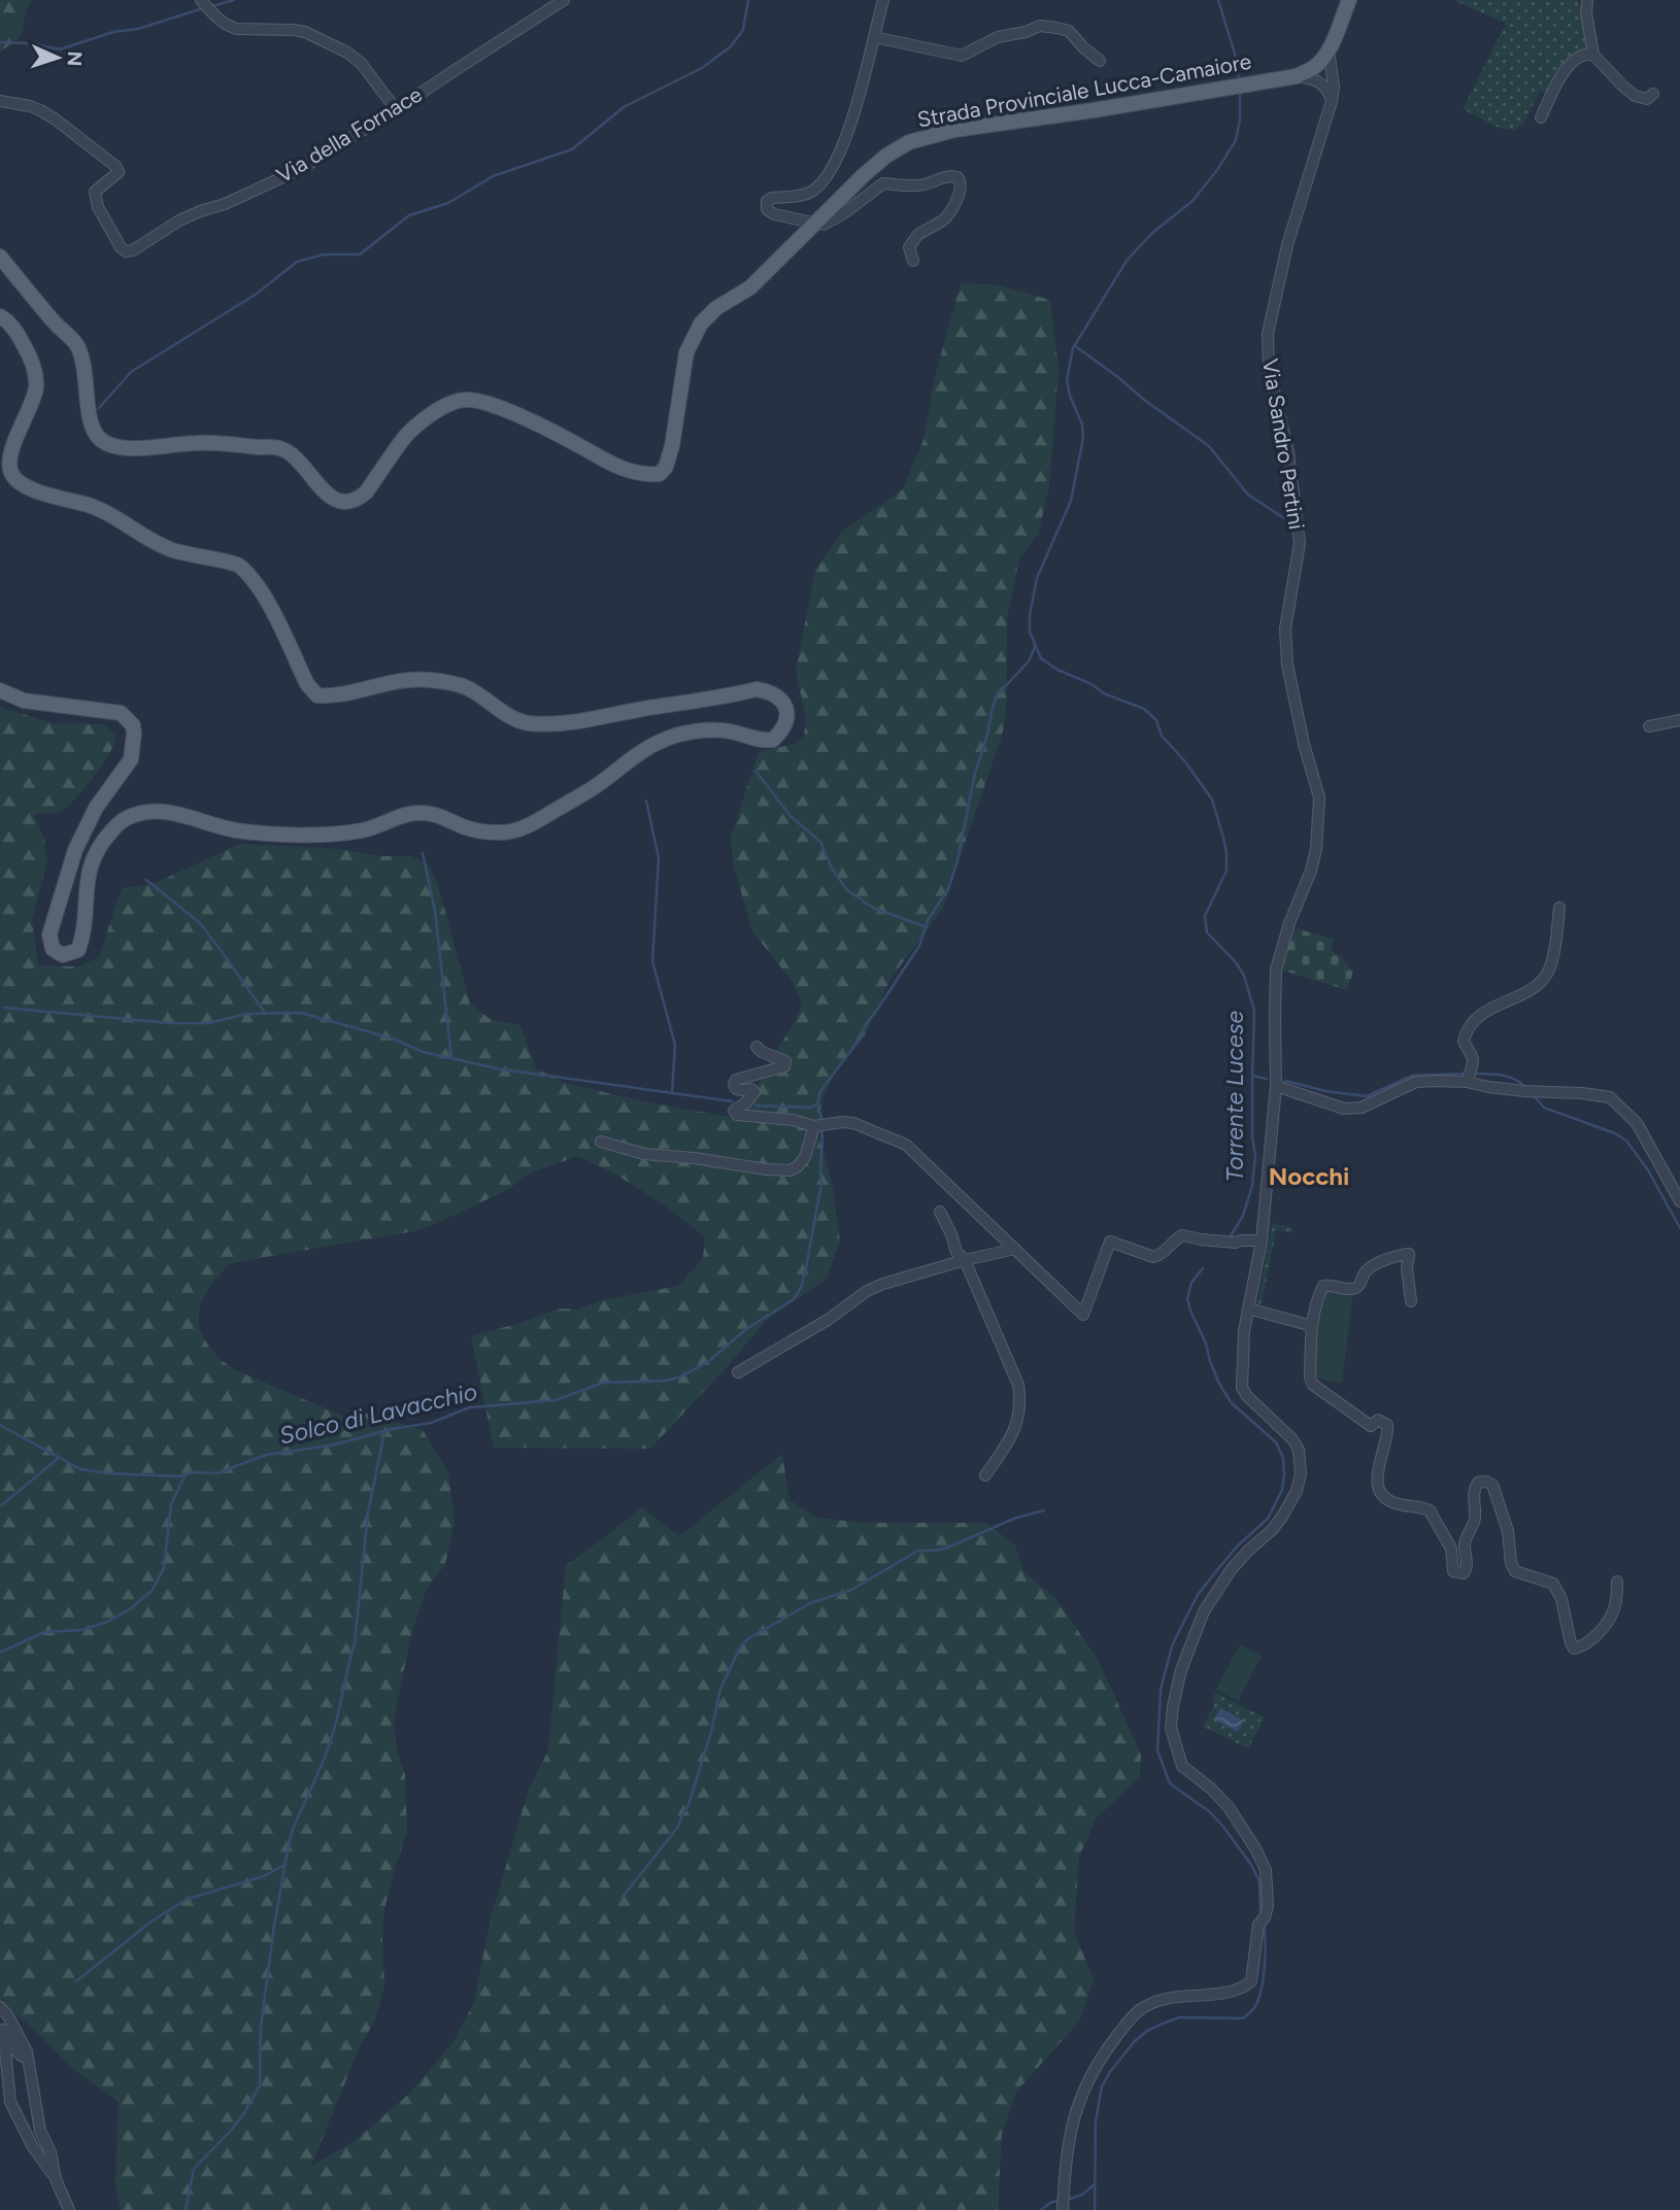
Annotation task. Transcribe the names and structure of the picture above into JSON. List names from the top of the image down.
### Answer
{
  "streets": {
    "main road": ["Strada Provinciale Lucca-Camaiore"],
    "street": ["Via della Fornace", "Via Sandro Pertini"]
  },
  "crossings": [
    ["Strada Provinciale Lucca-Camaiore", "Via Sandro Pertini"]
  ],
  "districts": ["Nocchi"],
  "water": ["Torrente Lucese", "Solco di Lavacchio"],
  "north": "right"
}
